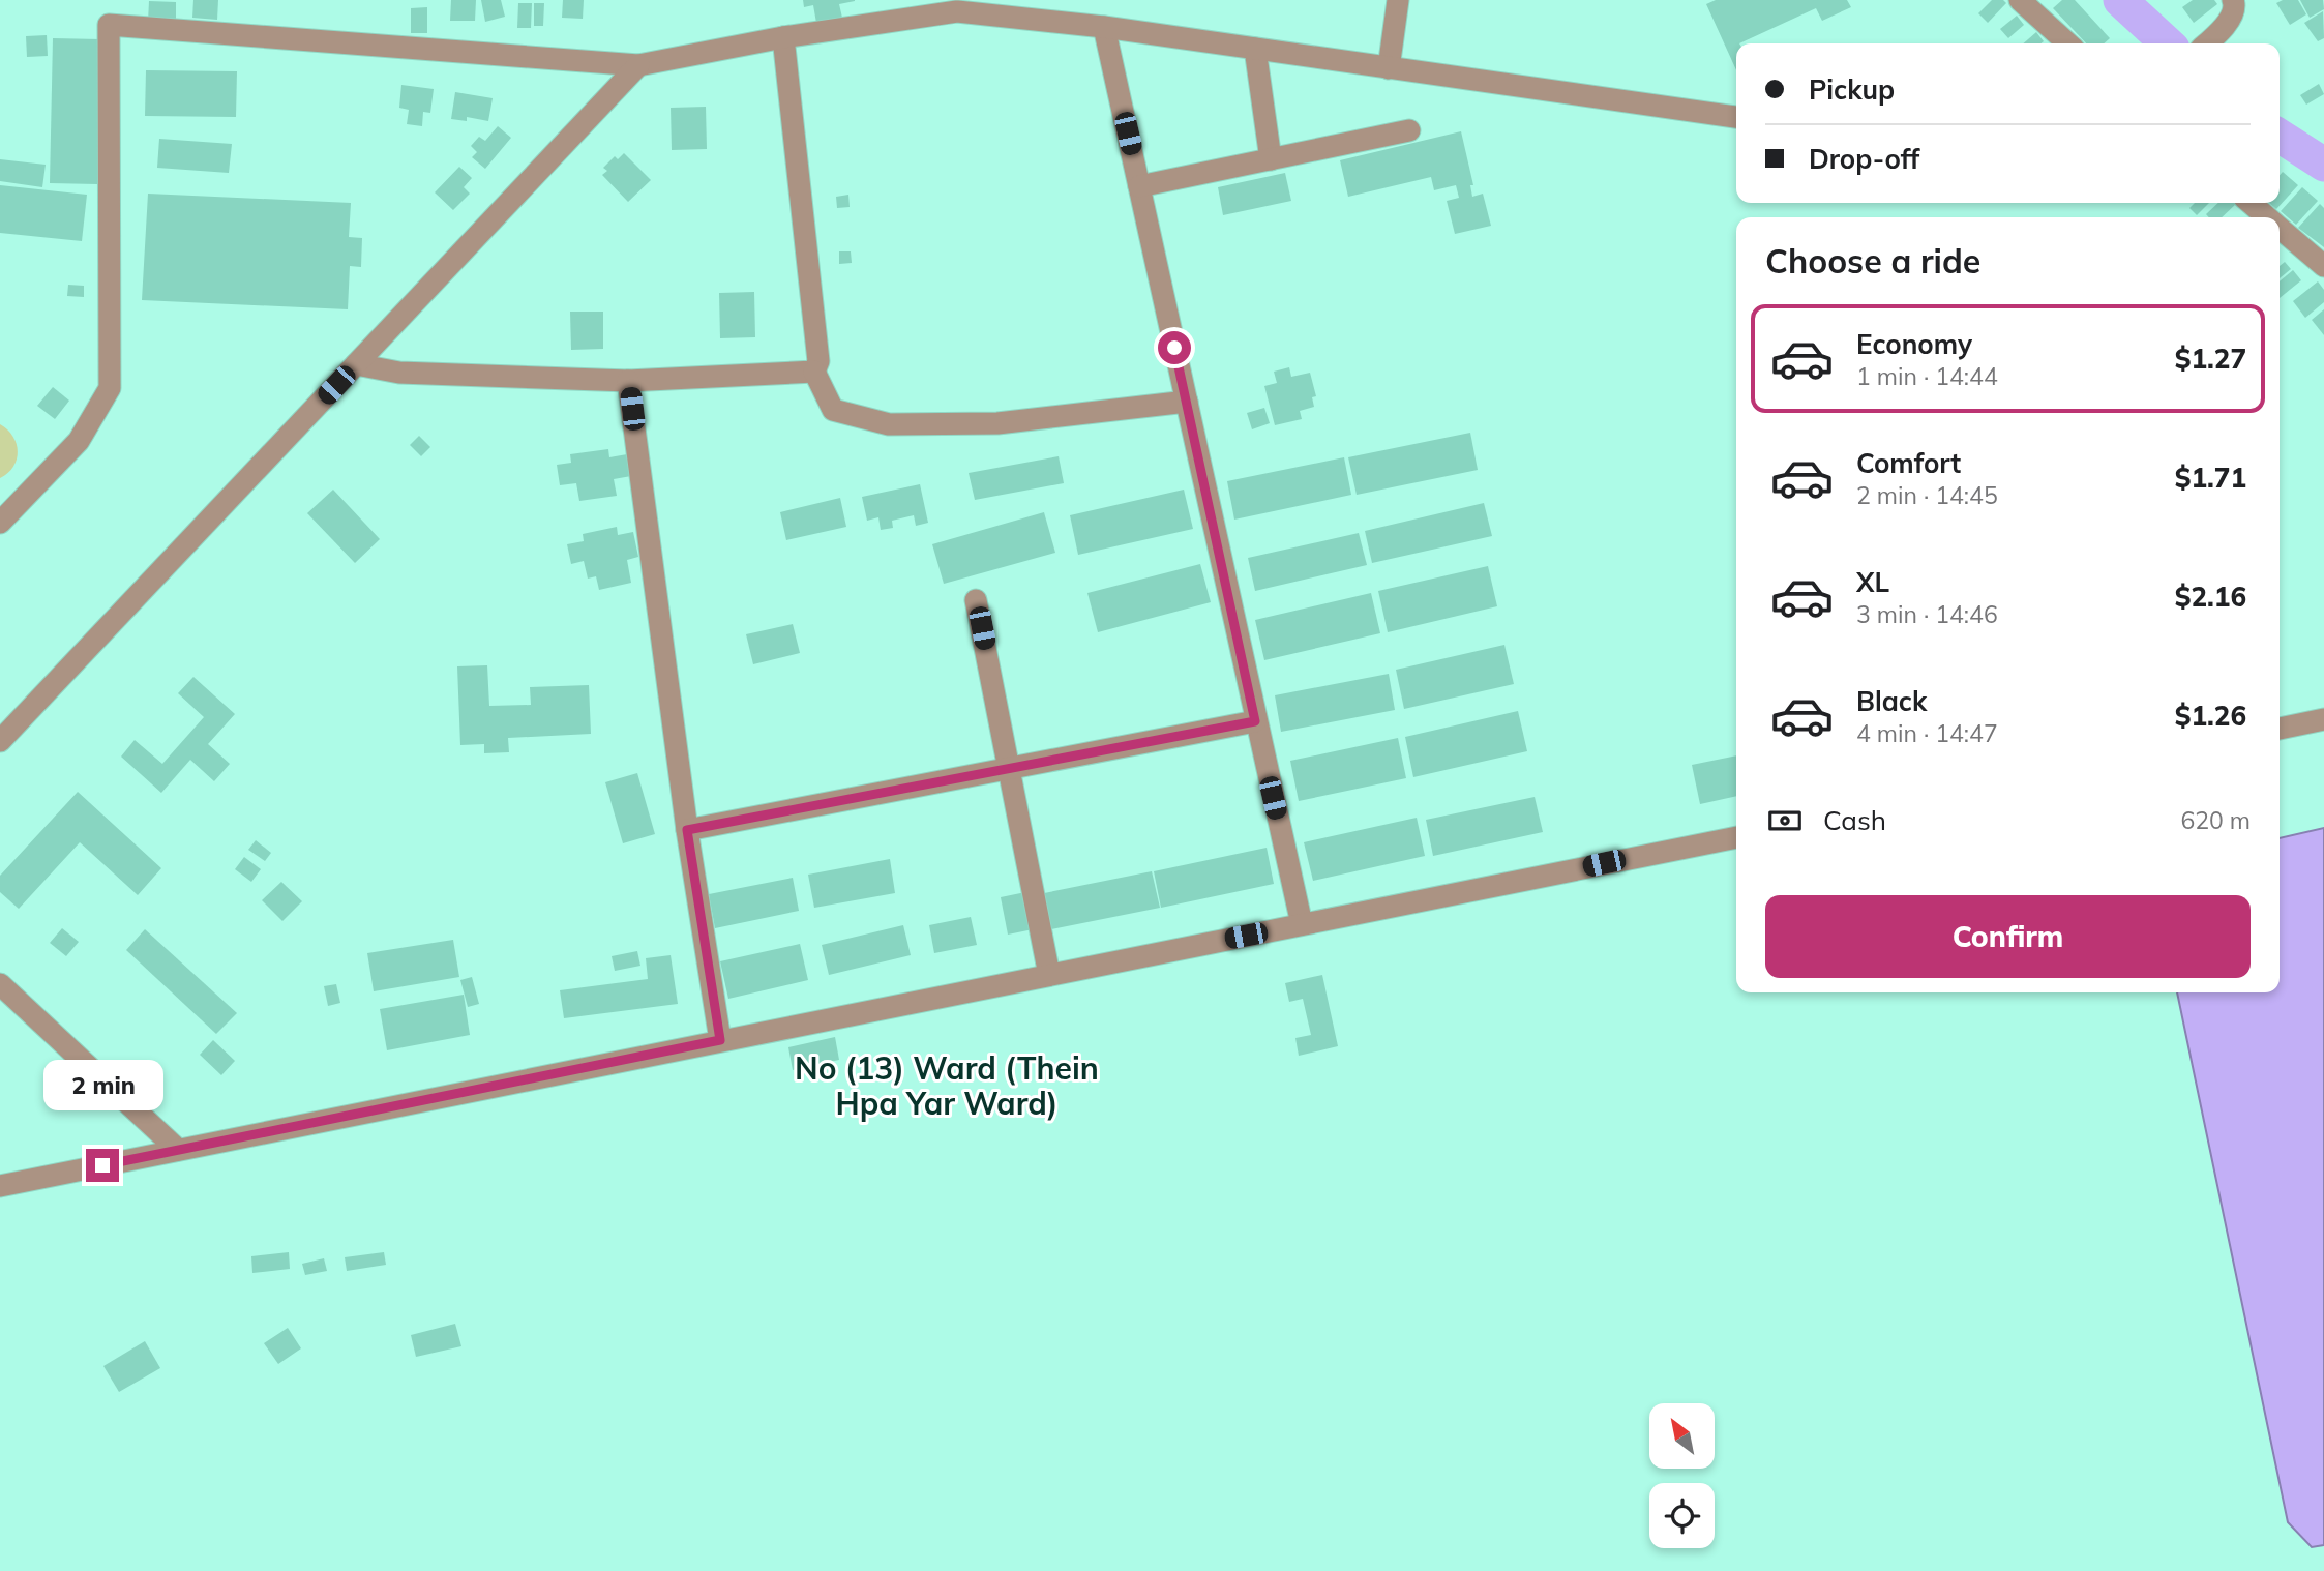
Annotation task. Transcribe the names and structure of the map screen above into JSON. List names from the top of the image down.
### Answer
{
  "districts": ["No (13) Ward (Thein Hpa Yar Ward)"],
  "north": "top left",
  "page": {
    "banner": ["Pickup", "Drop-off"],
    "heading": "Choose a ride",
    "list": [
      {
        "name": "Economy",
        "note": "1 min · 14:44",
        "value": "$1.27"
      },
      {
        "name": "Comfort",
        "note": "2 min · 14:45",
        "value": "$1.71"
      },
      {
        "name": "XL",
        "note": "3 min · 14:46",
        "value": "$2.16"
      },
      {
        "name": "Black",
        "note": "4 min · 14:47",
        "value": "$1.26"
      }
    ],
    "pay": ["Cash", "620 m"],
    "buttons": "Confirm",
    "bubble": "2 min"
  }
}
